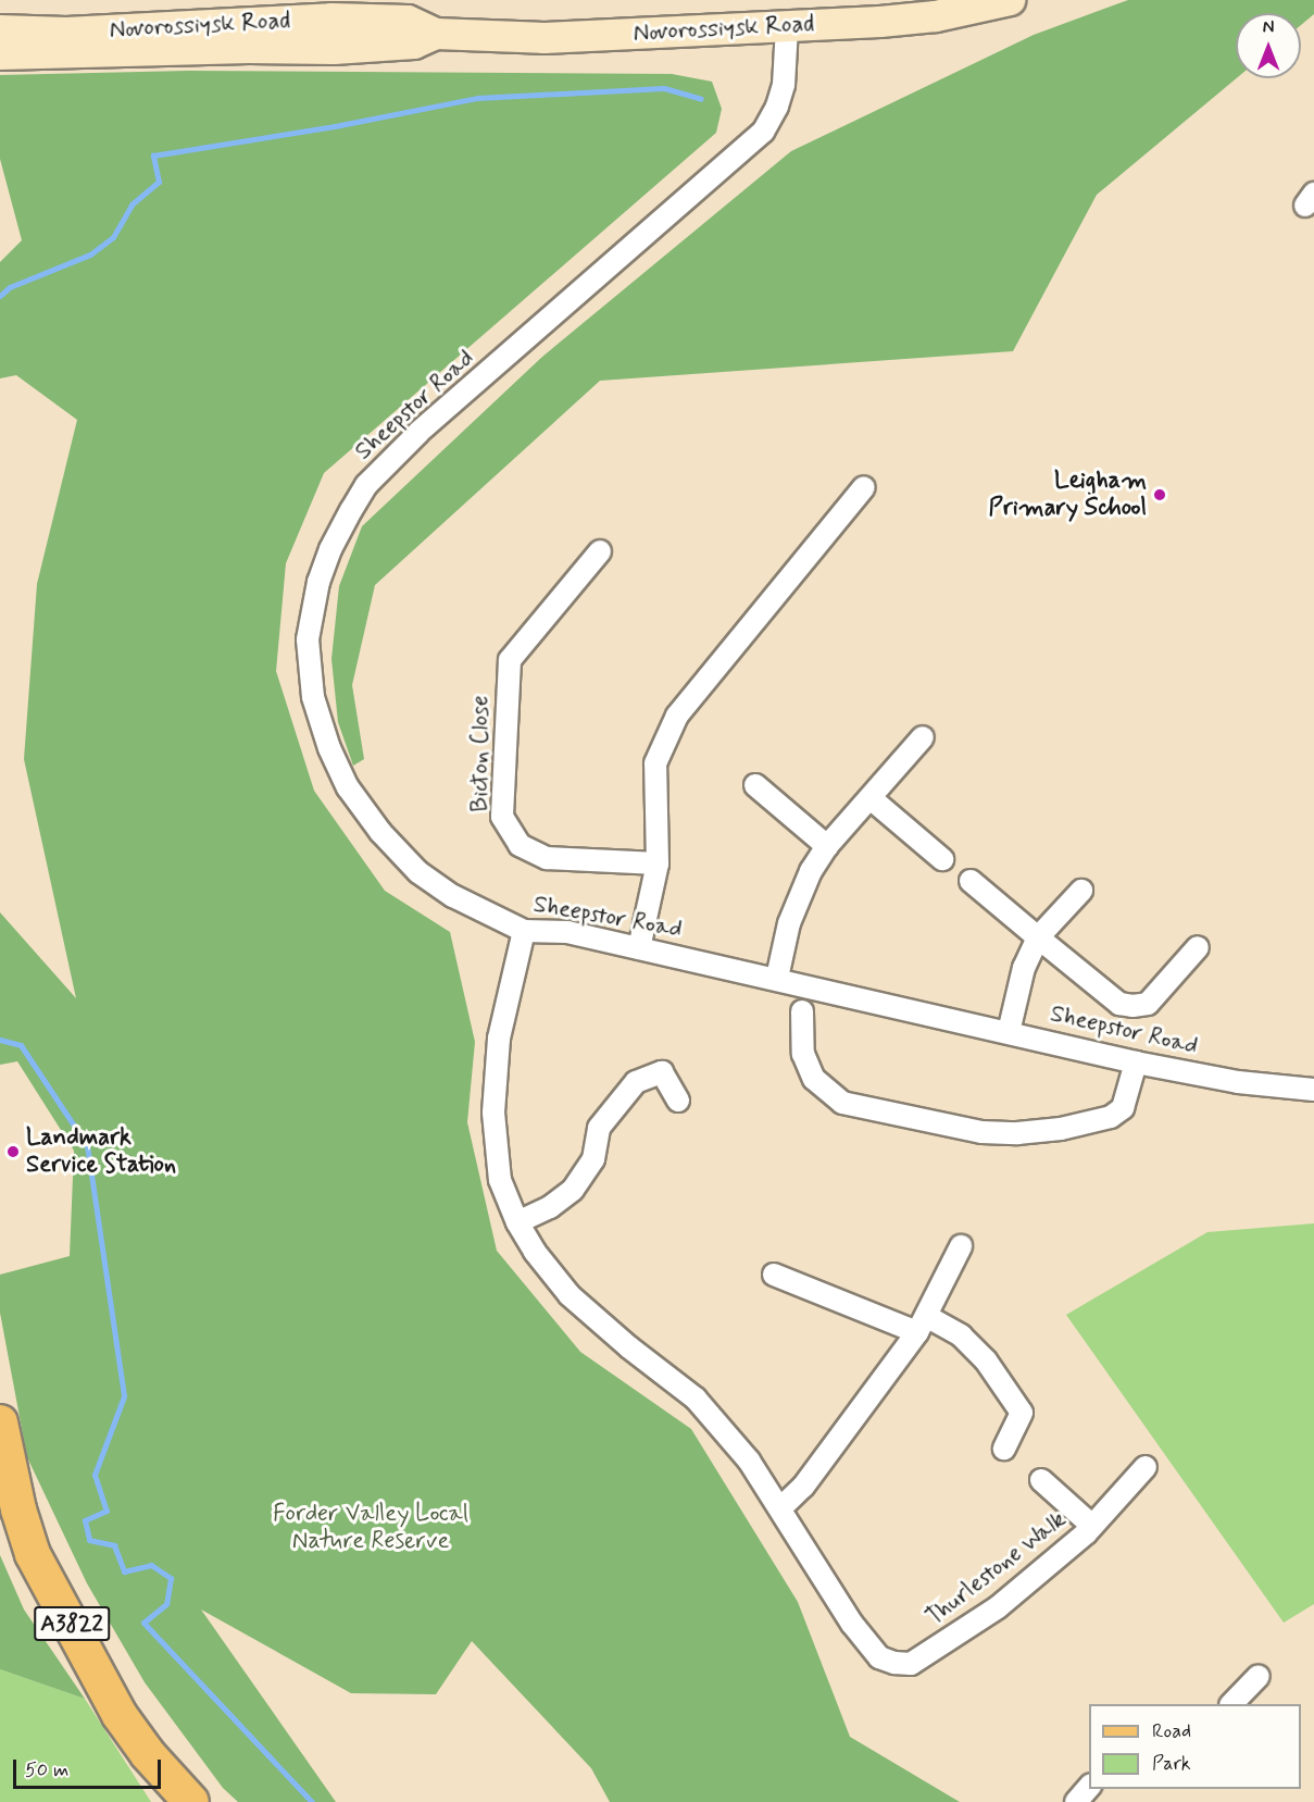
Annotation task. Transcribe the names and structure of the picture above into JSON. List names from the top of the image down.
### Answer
{
  "streets": {
    "main road": ["Novorossiysk Road", "A3822"],
    "street": ["Sheepstor Road", "Bicton Close", "Thurlestone Walk"]
  },
  "crossings": [
    ["Novorossiysk Road", "Sheepstor Road"],
    ["Sheepstor Road", "Thurlestone Walk"]
  ],
  "parks": ["Forder Valley Local Nature Reserve"],
  "places": ["Leigham Primary School", "Landmark Service Station"],
  "legend": ["Road", "Park"],
  "scale_bar": "50 m",
  "north": "top"
}
